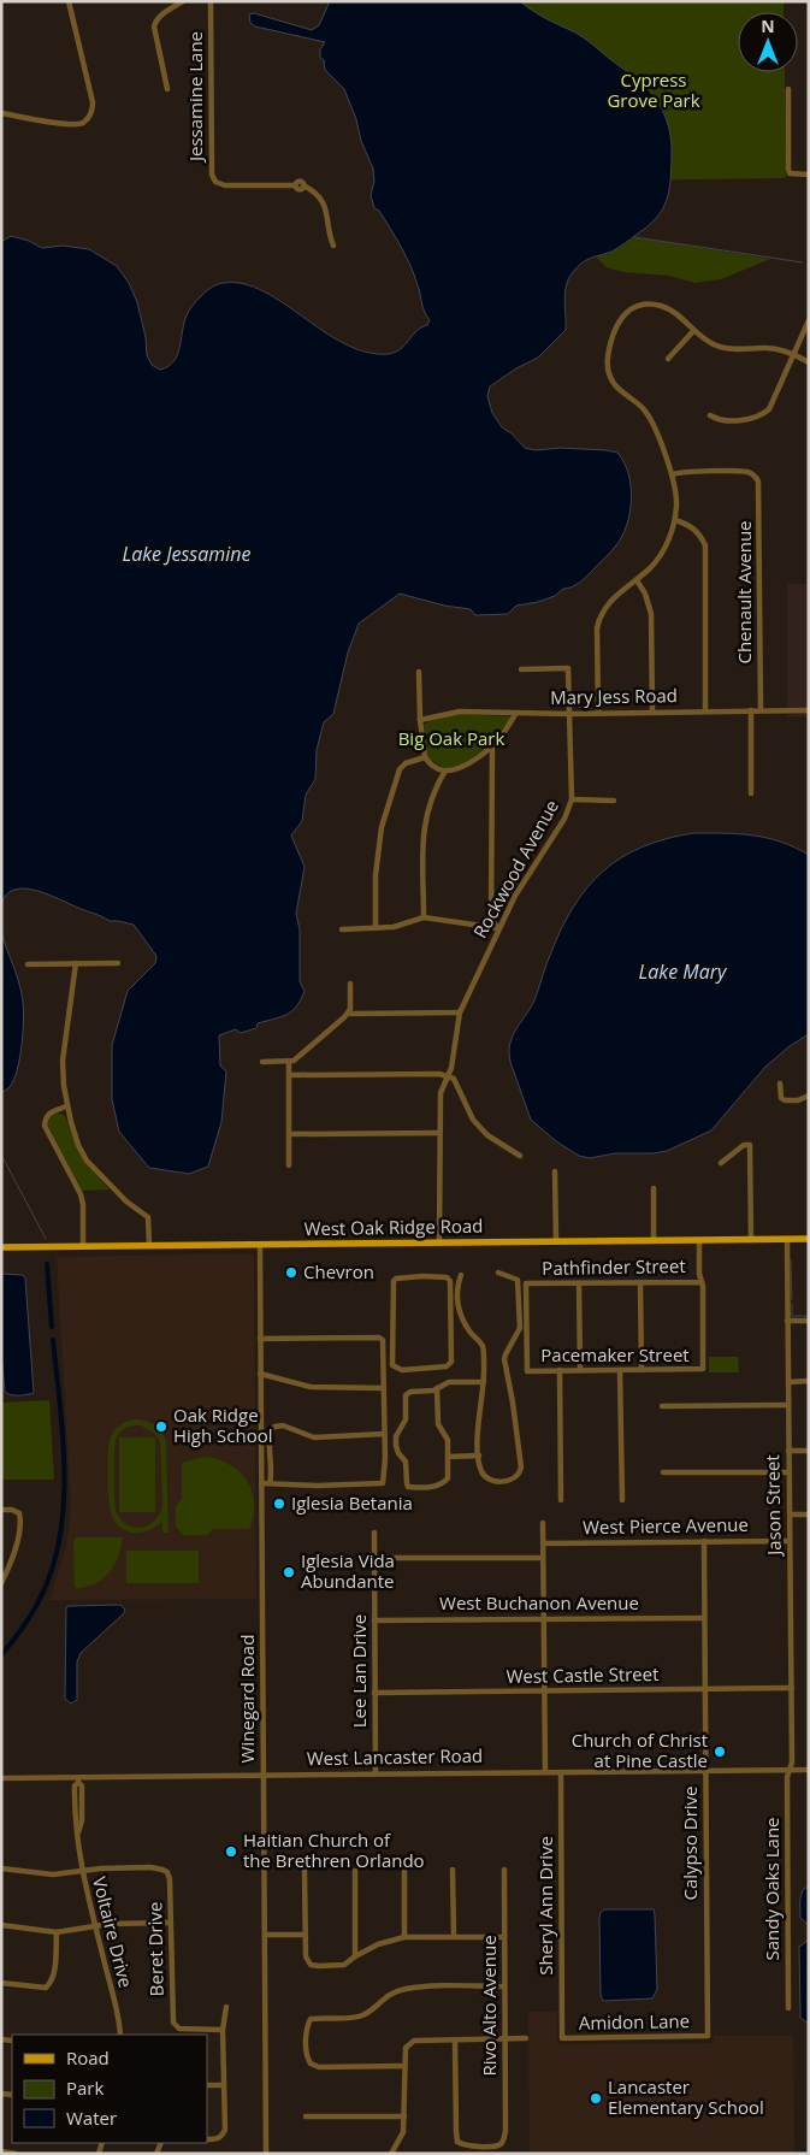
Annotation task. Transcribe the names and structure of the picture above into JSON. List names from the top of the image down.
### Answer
{
  "streets": {
    "main road": ["West Oak Ridge Road"],
    "street": [
      "Jessamine Lane",
      "Chenault Avenue",
      "Mary Jess Road",
      "Rockwood Avenue",
      "Pathfinder Street",
      "Pacemaker Street",
      "Jason Street",
      "West Pierce Avenue",
      "West Buchanon Avenue",
      "Lee Lan Drive",
      "West Castle Street",
      "Winegard Road",
      "West Lancaster Road",
      "Calypso Drive",
      "Sandy Oaks Lane",
      "Sheryl Ann Drive",
      "Voltaire Drive",
      "Beret Drive",
      "Rivo Alto Avenue",
      "Amidon Lane"
    ]
  },
  "crossings": [
    ["Chenault Avenue", "Mary Jess Road"],
    ["Mary Jess Road", "Rockwood Avenue"],
    ["Rockwood Avenue", "West Oak Ridge Road"],
    ["West Oak Ridge Road", "Jason Street"],
    ["West Oak Ridge Road", "Winegard Road"],
    ["Pathfinder Street", "Pacemaker Street"],
    ["Jason Street", "West Pierce Avenue"],
    ["Jason Street", "West Castle Street"],
    ["Jason Street", "West Lancaster Road"],
    ["Jason Street", "Sandy Oaks Lane"],
    ["West Pierce Avenue", "Calypso Drive"],
    ["West Buchanon Avenue", "Lee Lan Drive"],
    ["West Buchanon Avenue", "Calypso Drive"],
    ["Lee Lan Drive", "West Castle Street"],
    ["Lee Lan Drive", "West Lancaster Road"],
    ["West Castle Street", "Calypso Drive"],
    ["Winegard Road", "West Lancaster Road"],
    ["West Lancaster Road", "Calypso Drive"],
    ["West Lancaster Road", "Sandy Oaks Lane"],
    ["West Lancaster Road", "Sheryl Ann Drive"],
    ["West Lancaster Road", "Voltaire Drive"],
    ["Calypso Drive", "Amidon Lane"],
    ["Sheryl Ann Drive", "Amidon Lane"],
    ["Voltaire Drive", "Beret Drive"]
  ],
  "water": ["Lake Jessamine", "Lake Mary"],
  "parks": ["Cypress Grove Park", "Big Oak Park"],
  "places": [
    "Chevron",
    "Oak Ridge High School",
    "Iglesia Betania",
    "Iglesia Vida Abundante",
    "Church of Christ at Pine Castle",
    "Haitian Church of the Brethren Orlando",
    "Lancaster Elementary School"
  ],
  "legend": ["Road", "Park", "Water"],
  "north": "top"
}
